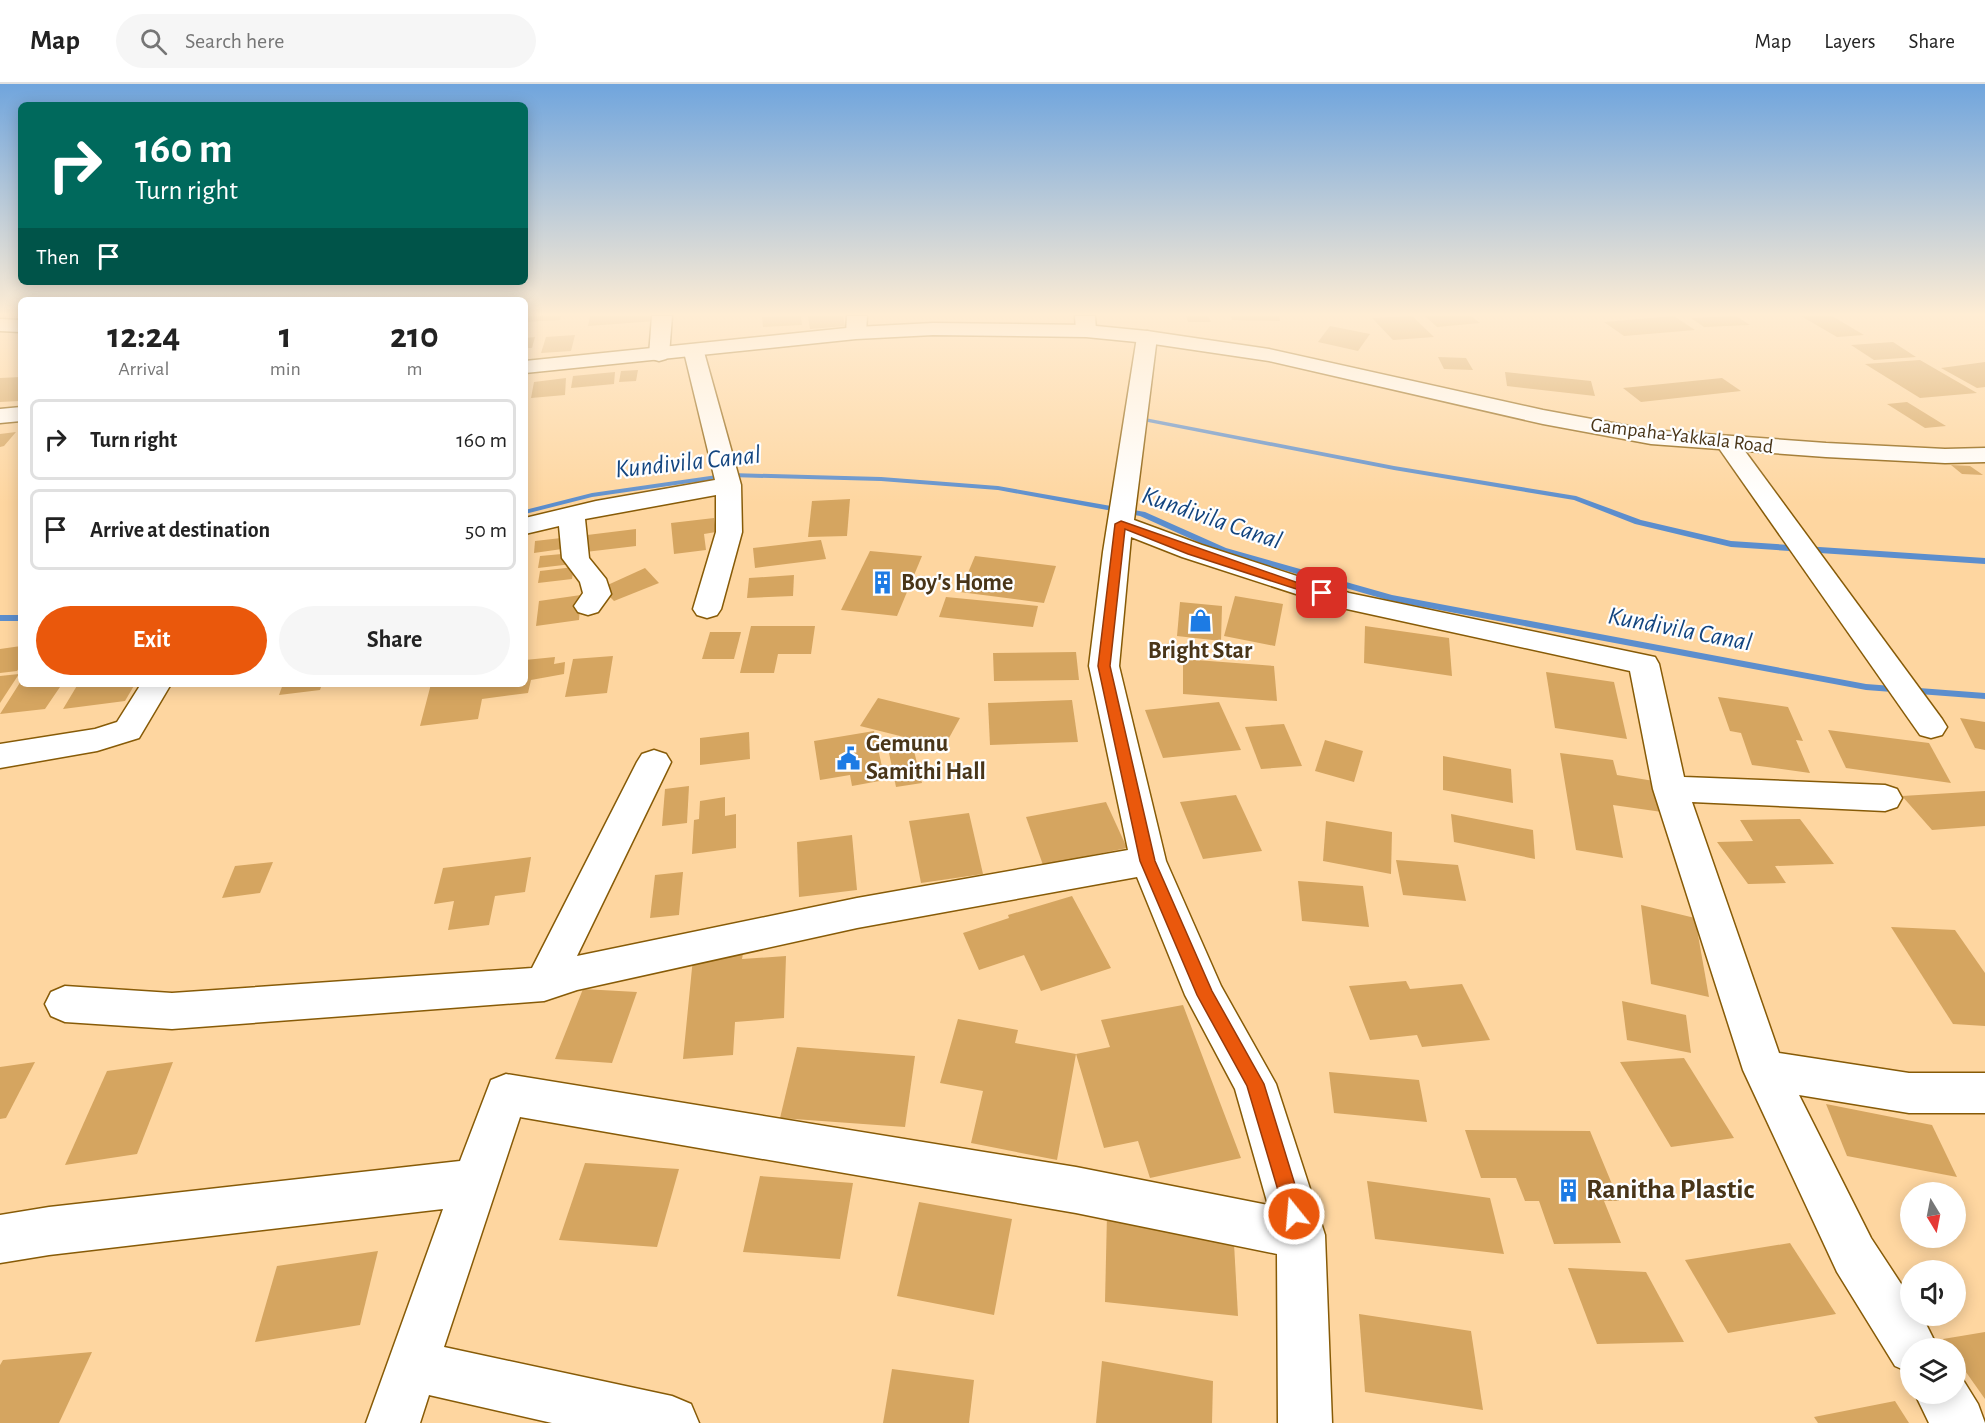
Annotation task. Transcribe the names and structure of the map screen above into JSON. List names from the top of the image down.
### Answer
{
  "streets": {
    "main road": ["Gampaha-Yakkala Road"]
  },
  "water": ["Kundivila Canal"],
  "places": {
    "building": ["Boy's Home", "Ranitha Plastic"],
    "shop": ["Bright Star"],
    "public building": ["Gemunu Samithi Hall"]
  },
  "north": "bottom",
  "page": {
    "header": "Map",
    "search": "Search here",
    "nav": ["Map", "Layers", "Share"],
    "turn": ["160 m", "Turn right"],
    "then": "Then",
    "eta": [
      "12:24",
      "Arrival",
      "1",
      "min",
      "210",
      "m"
    ],
    "list": [
      {
        "name": "Turn right",
        "value": "160 m"
      },
      {
        "name": "Arrive at destination",
        "value": "50 m"
      }
    ],
    "buttons": ["Exit", "Share"]
  }
}
